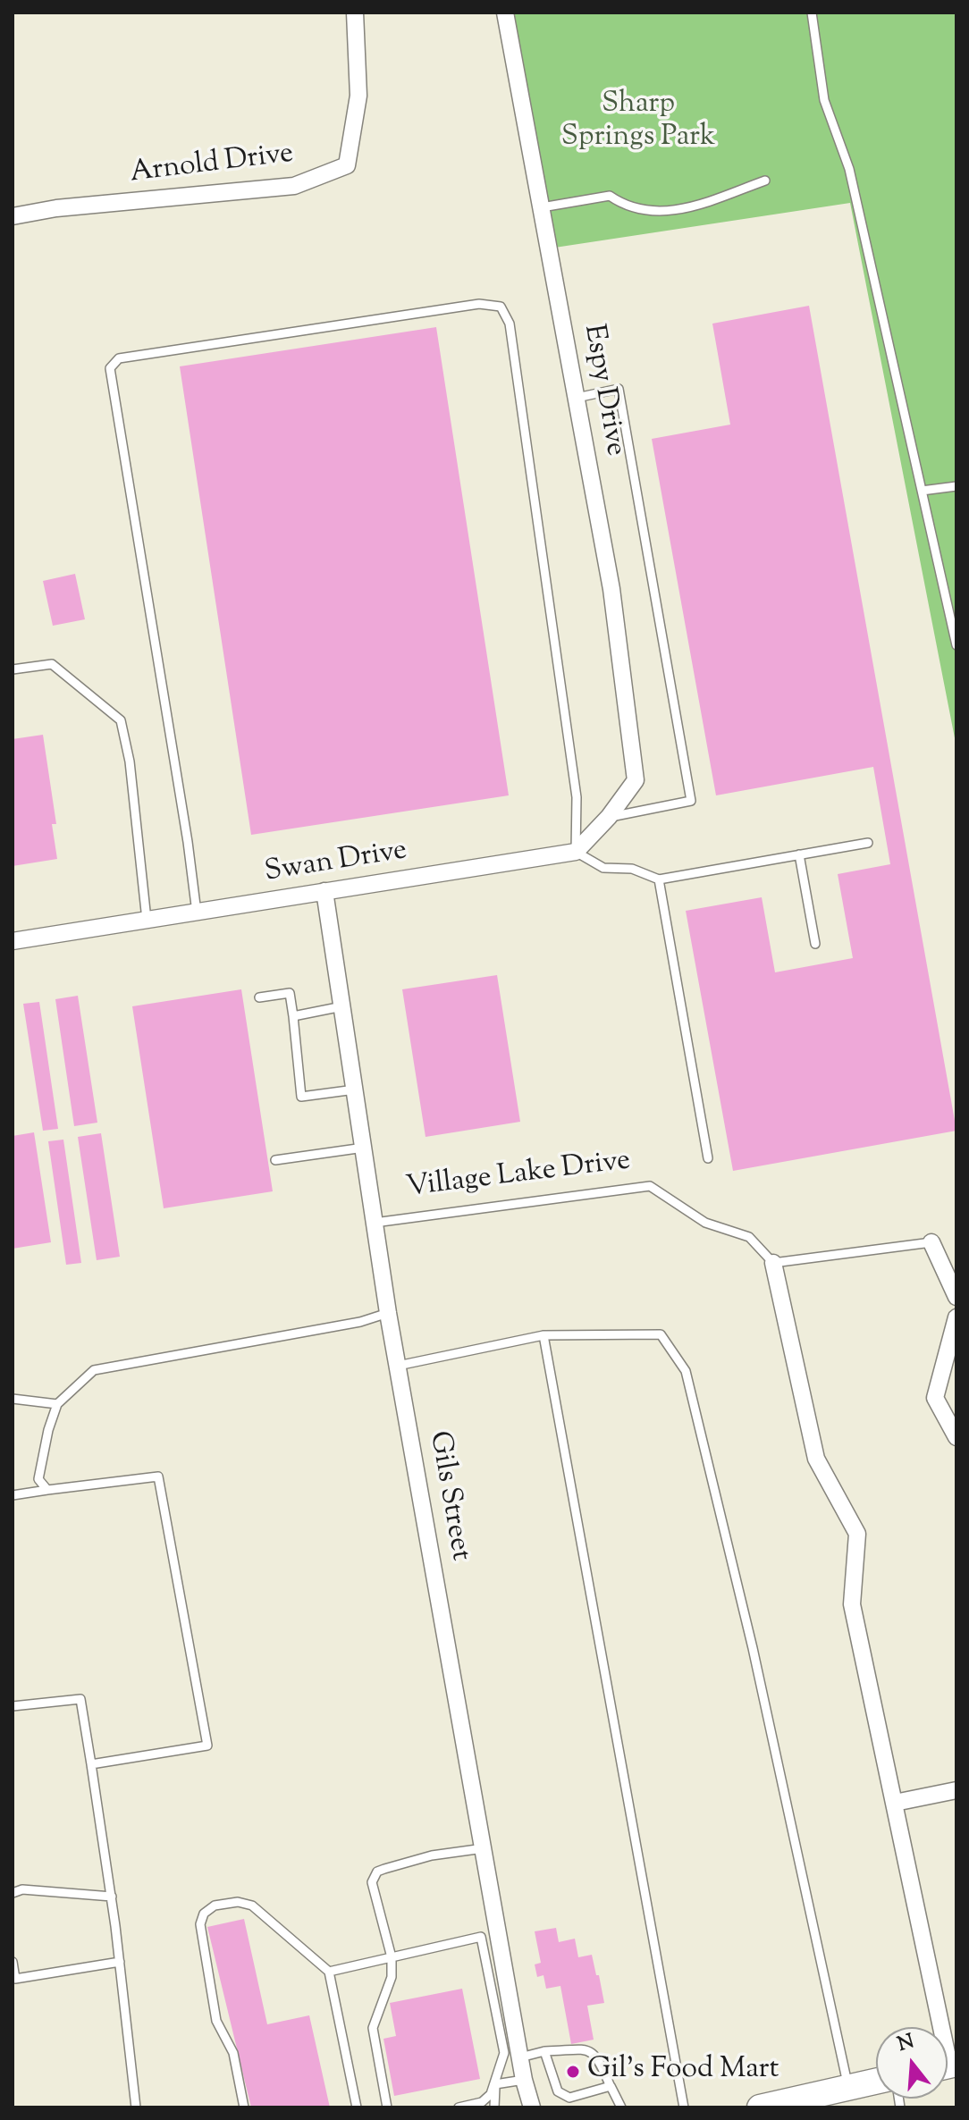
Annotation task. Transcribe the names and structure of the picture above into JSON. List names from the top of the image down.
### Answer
{
  "streets": {
    "street": [
      "Arnold Drive",
      "Espy Drive",
      "Swan Drive",
      "Gils Street"
    ],
    "lane": ["Village Lake Drive"]
  },
  "crossings": [
    ["Swan Drive", "Gils Street"],
    ["Village Lake Drive", "Gils Street"]
  ],
  "parks": ["Sharp Springs Park"],
  "places": ["Gil's Food Mart"],
  "north": "top"
}
